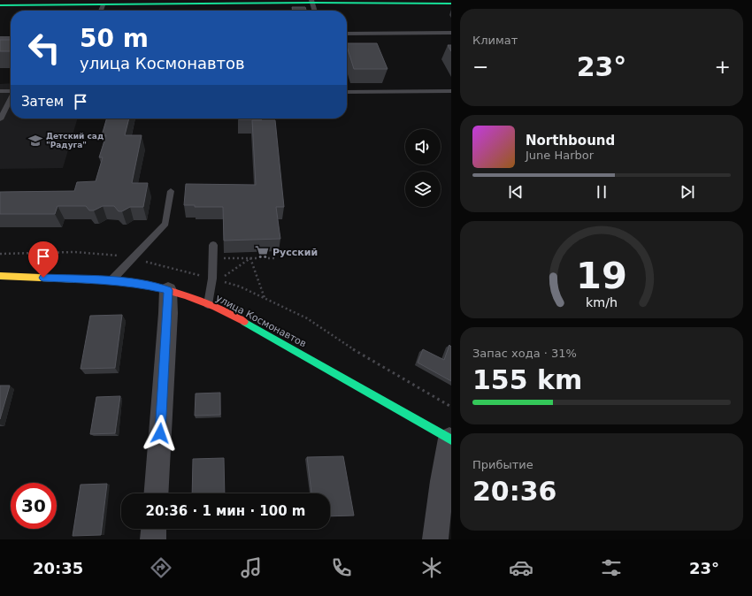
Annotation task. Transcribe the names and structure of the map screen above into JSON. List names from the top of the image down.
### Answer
{
  "streets": {
    "street": ["улица Космонавтов"]
  },
  "places": {
    "school or university": ["Детский сад \"Радуга\""],
    "supermarket": ["Русский"]
  },
  "page": {
    "tile": [
      "Климат",
      ["Запас хода · 31%", "155 km"],
      ["Прибытие", "20:36"]
    ],
    "turn": ["50 m", "улица Космонавтов"],
    "heat": ["−", "23°", "+"],
    "then": "Затем",
    "song": ["Northbound", "June Harbor"],
    "limit": "30",
    "trip": "20:36 · 1 мин · 100 m",
    "tabs": ["20:35", "23°"],
    "gauge": ["19", "km/h"]
  }
}
